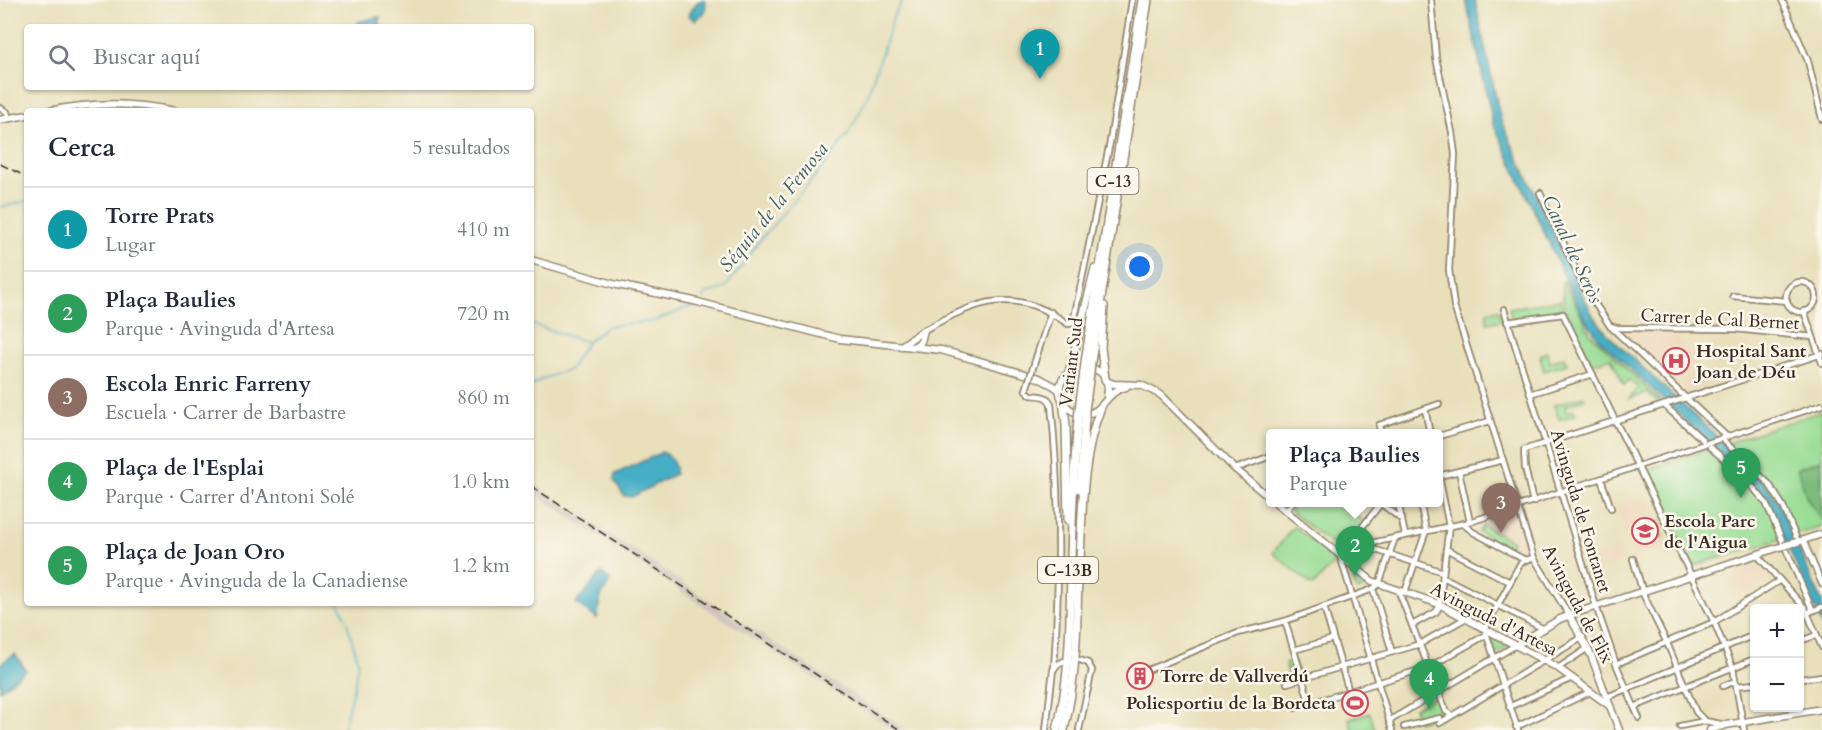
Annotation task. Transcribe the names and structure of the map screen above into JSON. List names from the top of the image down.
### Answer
{
  "streets": {
    "highway": ["C-13", "Variant Sud", "C-13B"],
    "main road": ["Avinguda de Flix", "Avinguda d'Artesa"],
    "street": ["Carrer de Cal Bernet", "Avinguda de Fontanet"]
  },
  "crossings": [
    ["C-13", "Variant Sud"],
    ["C-13", "C-13B"],
    ["Variant Sud", "C-13B"],
    ["Avinguda de Flix", "Avinguda d'Artesa"]
  ],
  "water": ["Séquia de la Femosa", "Canal de Seròs"],
  "places": {
    "hospital": ["Hospital Sant Joan de Déu"],
    "school or university": ["Escola Parc de l'Aigua"],
    "building": ["Torre de Vallverdú"],
    "sports": ["Poliesportiu de la Bordeta"]
  },
  "page": {
    "search": "Buscar aquí",
    "pins": [
      "1",
      "5",
      "3",
      "2",
      "4"
    ],
    "heading": ["Cerca", "5 resultados"],
    "list": [
      {
        "mark": "1",
        "name": "Torre Prats",
        "note": "Lugar",
        "value": "410 m"
      },
      {
        "mark": "2",
        "name": "Plaça Baulies",
        "note": "Parque · Avinguda d'Artesa",
        "value": "720 m"
      },
      {
        "mark": "3",
        "name": "Escola Enric Farreny",
        "note": "Escuela · Carrer de Barbastre",
        "value": "860 m"
      },
      {
        "mark": "4",
        "name": "Plaça de l'Esplai",
        "note": "Parque · Carrer d'Antoni Solé",
        "value": "1.0 km"
      },
      {
        "mark": "5",
        "name": "Plaça de Joan Oro",
        "note": "Parque · Avinguda de la Canadiense",
        "value": "1.2 km"
      }
    ],
    "popup": ["Plaça Baulies", "Parque"],
    "map_buttons": ["+", "−"]
  }
}
